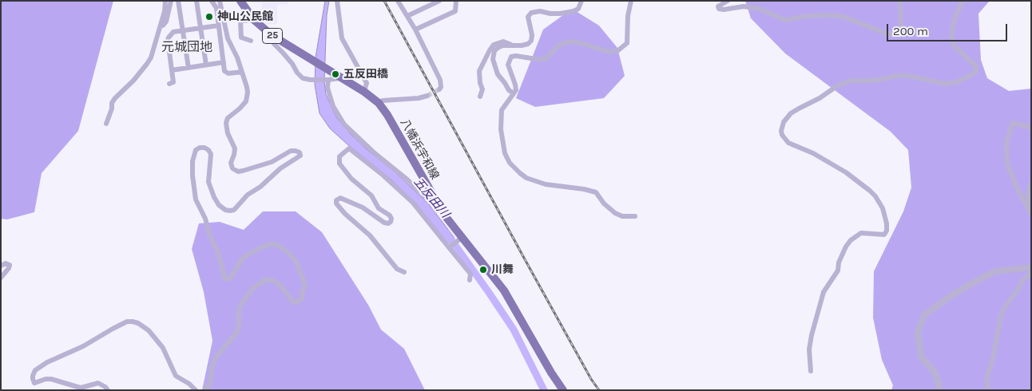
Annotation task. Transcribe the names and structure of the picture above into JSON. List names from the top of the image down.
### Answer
{
  "streets": {
    "main road": ["25", "八幡浜宇和線"]
  },
  "districts": ["元城団地"],
  "water": ["五反田川"],
  "places": ["神山公民館", "五反田橋", "川舞"],
  "scale_bar": "200 m"
}
